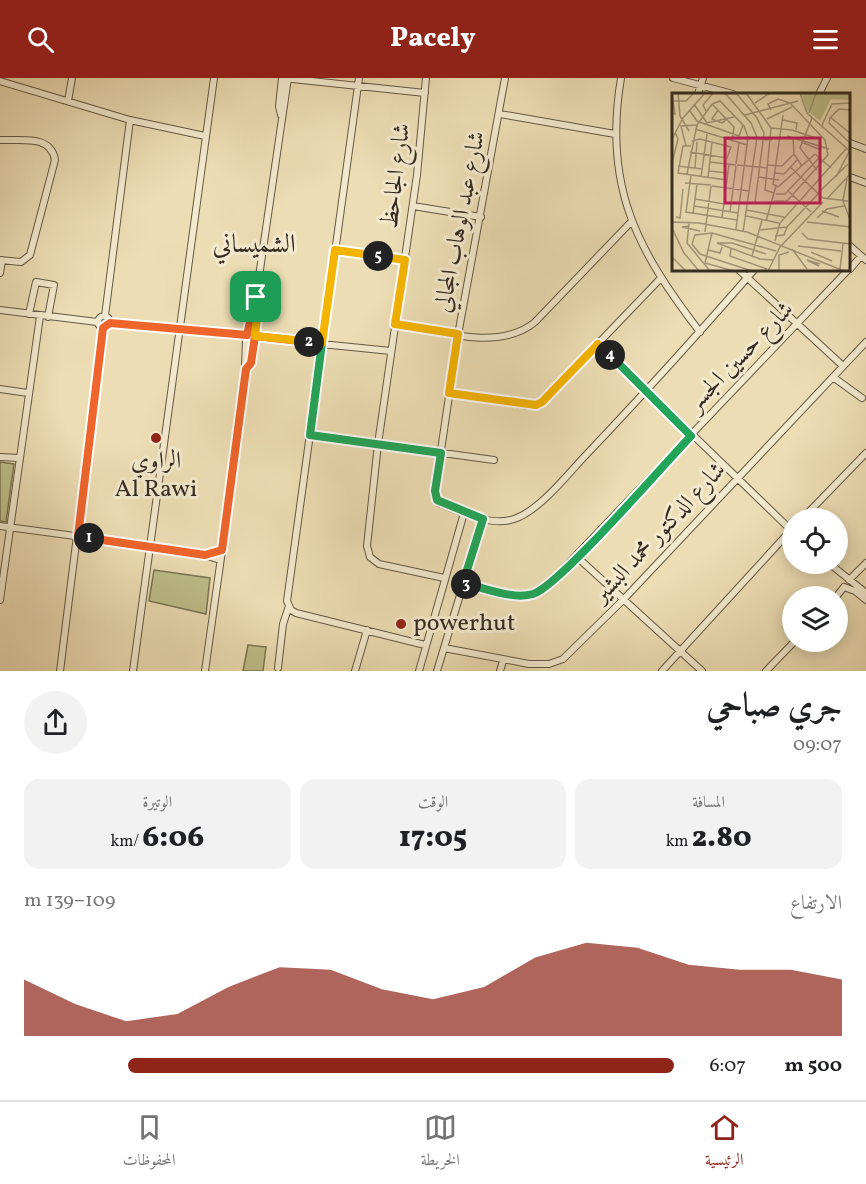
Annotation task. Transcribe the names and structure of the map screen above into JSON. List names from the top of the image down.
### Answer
{
  "streets": {
    "street": [
      "شارع الجاحظ",
      "شارع عبد الوهاب المجالي",
      "شارع حسين الجسر",
      "شارع الدكتور محمد البشير"
    ]
  },
  "districts": ["الشميساني"],
  "places": ["الراوي Al Rawi", "powerhut"],
  "page": {
    "header": "Pacely",
    "pins": [
      "5",
      "2",
      "4",
      "1",
      "3"
    ],
    "heading": ["جري صباحي", "09:07"],
    "stats": [
      ["المسافة", "2.80 km"],
      ["الوقت", "17:05"],
      ["الوتيرة", "6:06 /km"]
    ],
    "chart": ["الارتفاع", "109–139 m"],
    "list": [
      {
        "name": "500 m",
        "note": "6:07"
      }
    ],
    "tabs": ["الرئيسية", "الخريطة", "المحفوظات"]
  }
}
